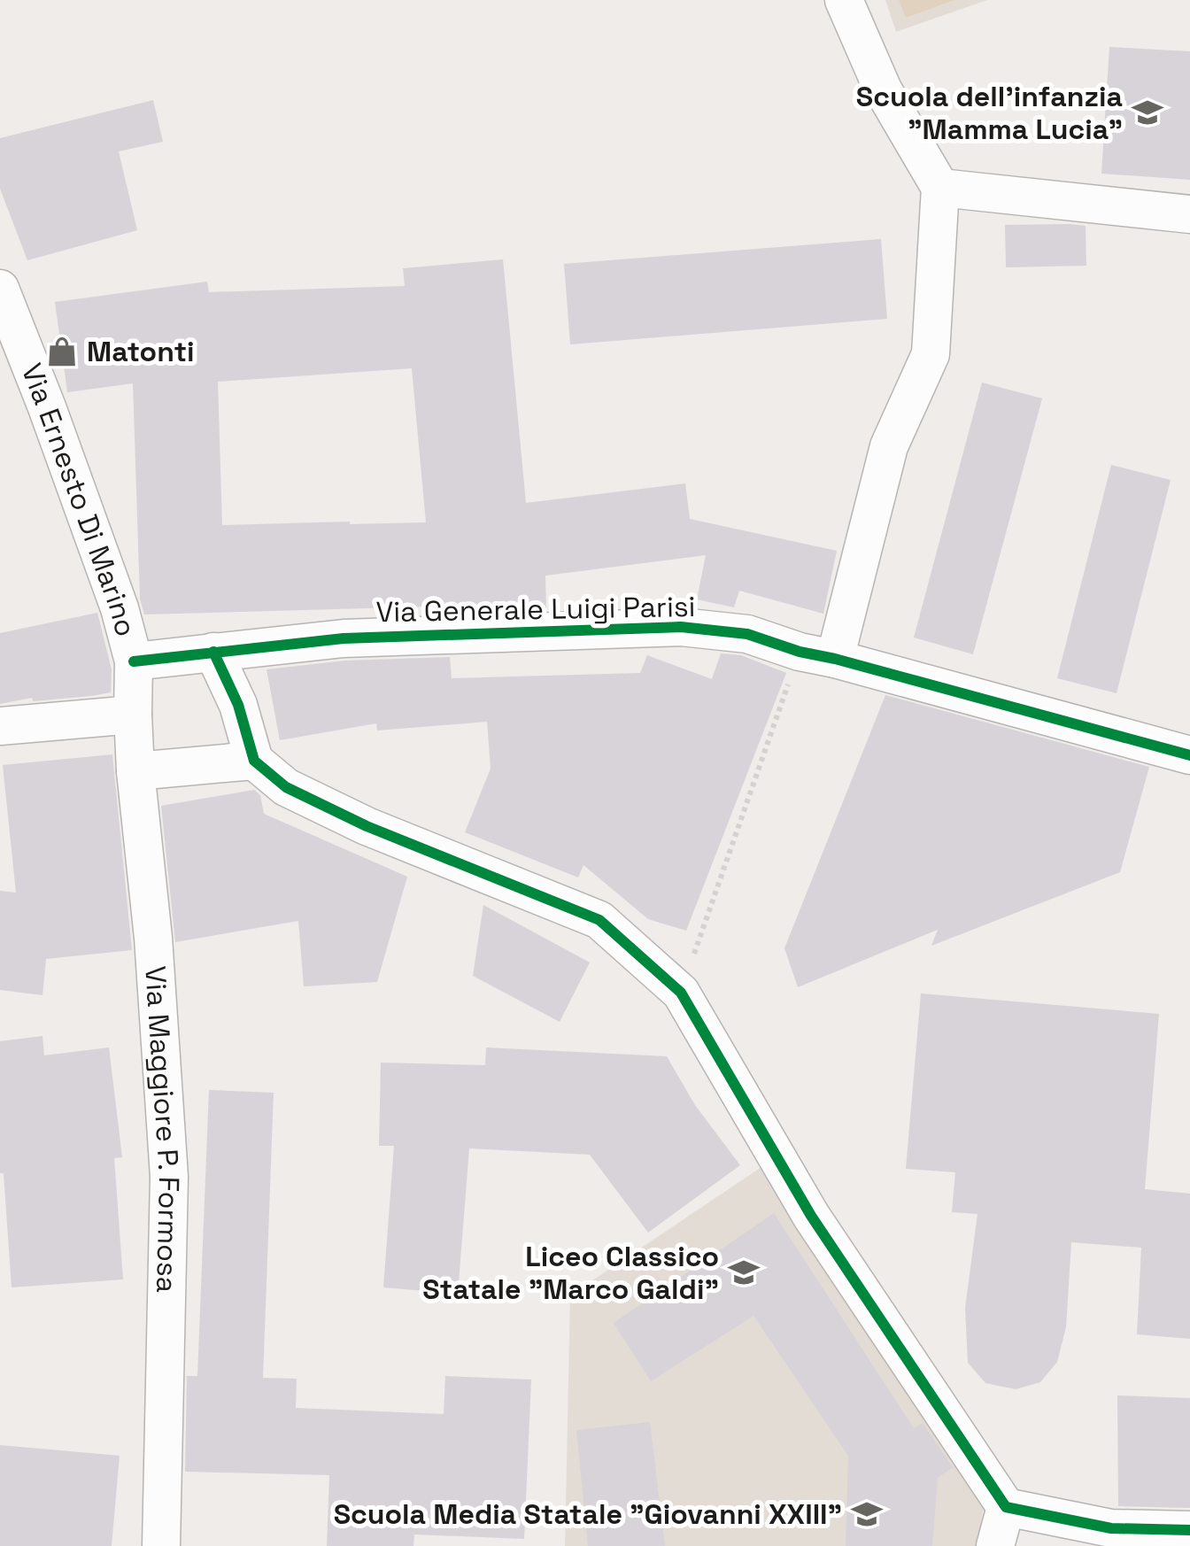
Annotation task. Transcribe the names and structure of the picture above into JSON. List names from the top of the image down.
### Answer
{
  "streets": {
    "street": ["Via Ernesto Di Marino", "Via Generale Luigi Parisi", "Via Maggiore P. Formosa"]
  },
  "crossings": [
    ["Via Ernesto Di Marino", "Via Generale Luigi Parisi"]
  ],
  "places": {
    "school or university": ["Scuola dell'infanzia \"Mamma Lucia\"", "Liceo Classico Statale \"Marco Galdi\"", "Scuola Media Statale \"Giovanni XXIII\""],
    "shop": ["Matonti"]
  }
}
